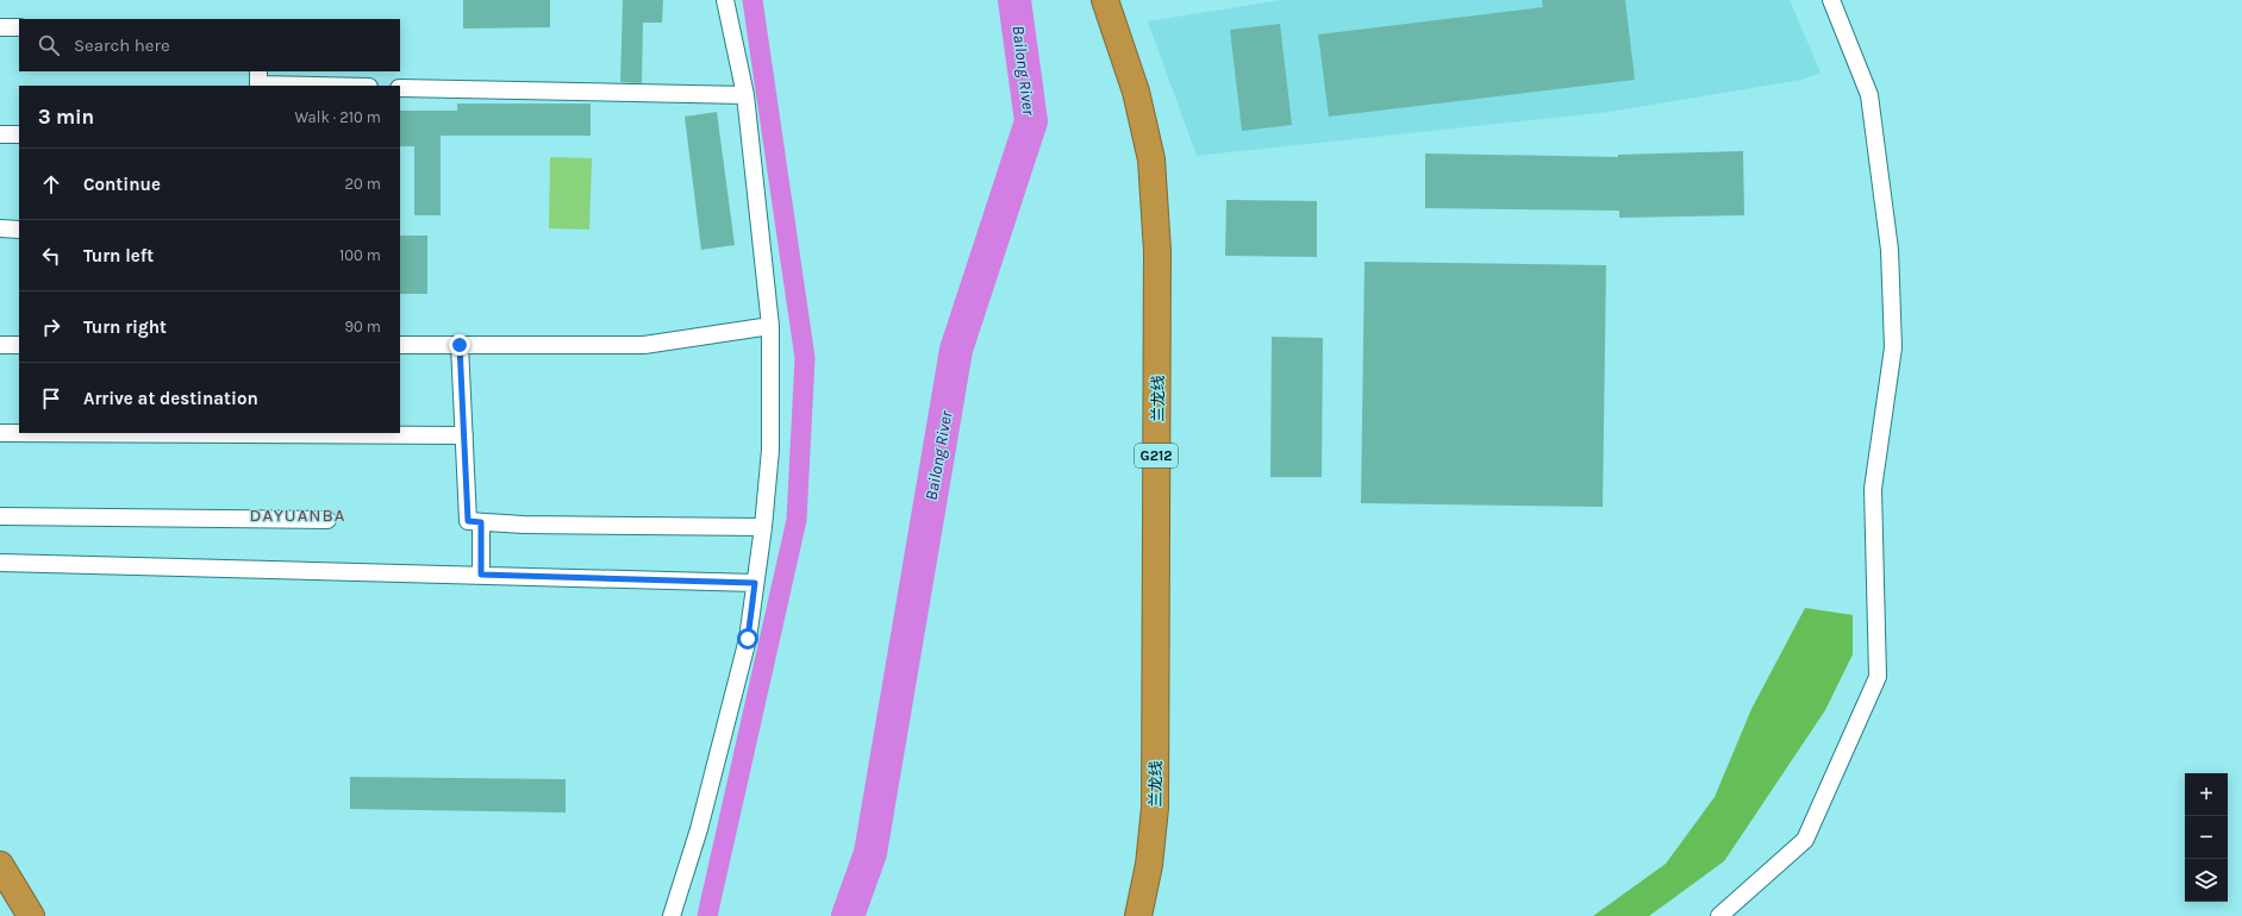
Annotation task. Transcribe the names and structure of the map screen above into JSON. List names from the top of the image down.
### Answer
{
  "streets": {
    "highway": ["兰龙线", "G212"]
  },
  "districts": ["DAYUANBA"],
  "water": ["Bailong River"],
  "page": {
    "search": "Search here",
    "heading": ["3 min", "Walk · 210 m"],
    "list": [
      ["Continue", "20 m"],
      ["Turn left", "100 m"],
      ["Turn right", "90 m"],
      "Arrive at destination"
    ],
    "map_buttons": ["+", "−"]
  }
}
